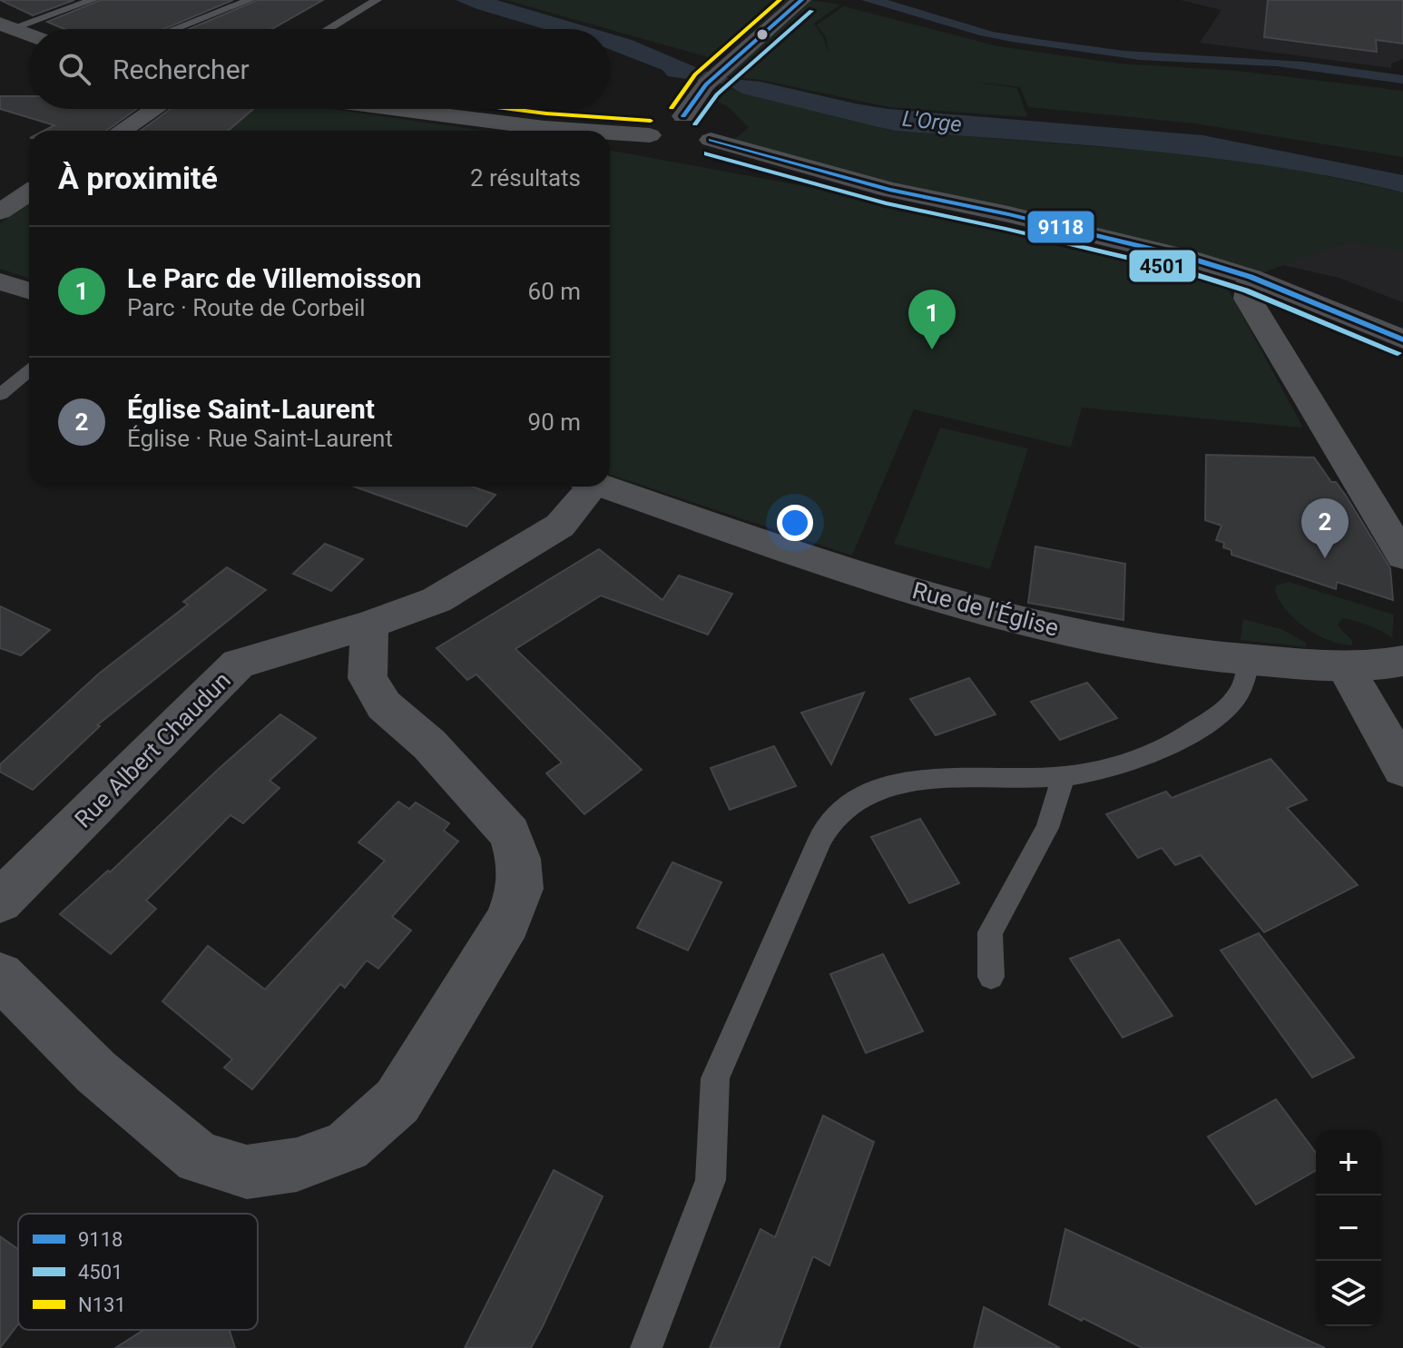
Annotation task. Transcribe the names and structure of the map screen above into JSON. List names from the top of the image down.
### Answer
{
  "streets": {
    "street": ["Rue de l'Église", "Rue Albert Chaudun"]
  },
  "water": ["L'Orge"],
  "lines": ["transit line 9118", "transit line N131", "transit line 4501"],
  "legend": ["9118", "4501", "N131"],
  "page": {
    "search": "Rechercher",
    "heading": ["À proximité", "2 résultats"],
    "list": [
      {
        "mark": "1",
        "name": "Le Parc de Villemoisson",
        "note": "Parc · Route de Corbeil",
        "value": "60 m"
      },
      {
        "mark": "2",
        "name": "Église Saint-Laurent",
        "note": "Église · Rue Saint-Laurent",
        "value": "90 m"
      }
    ],
    "pins": ["1", "2"],
    "map_buttons": ["+", "−"]
  }
}
